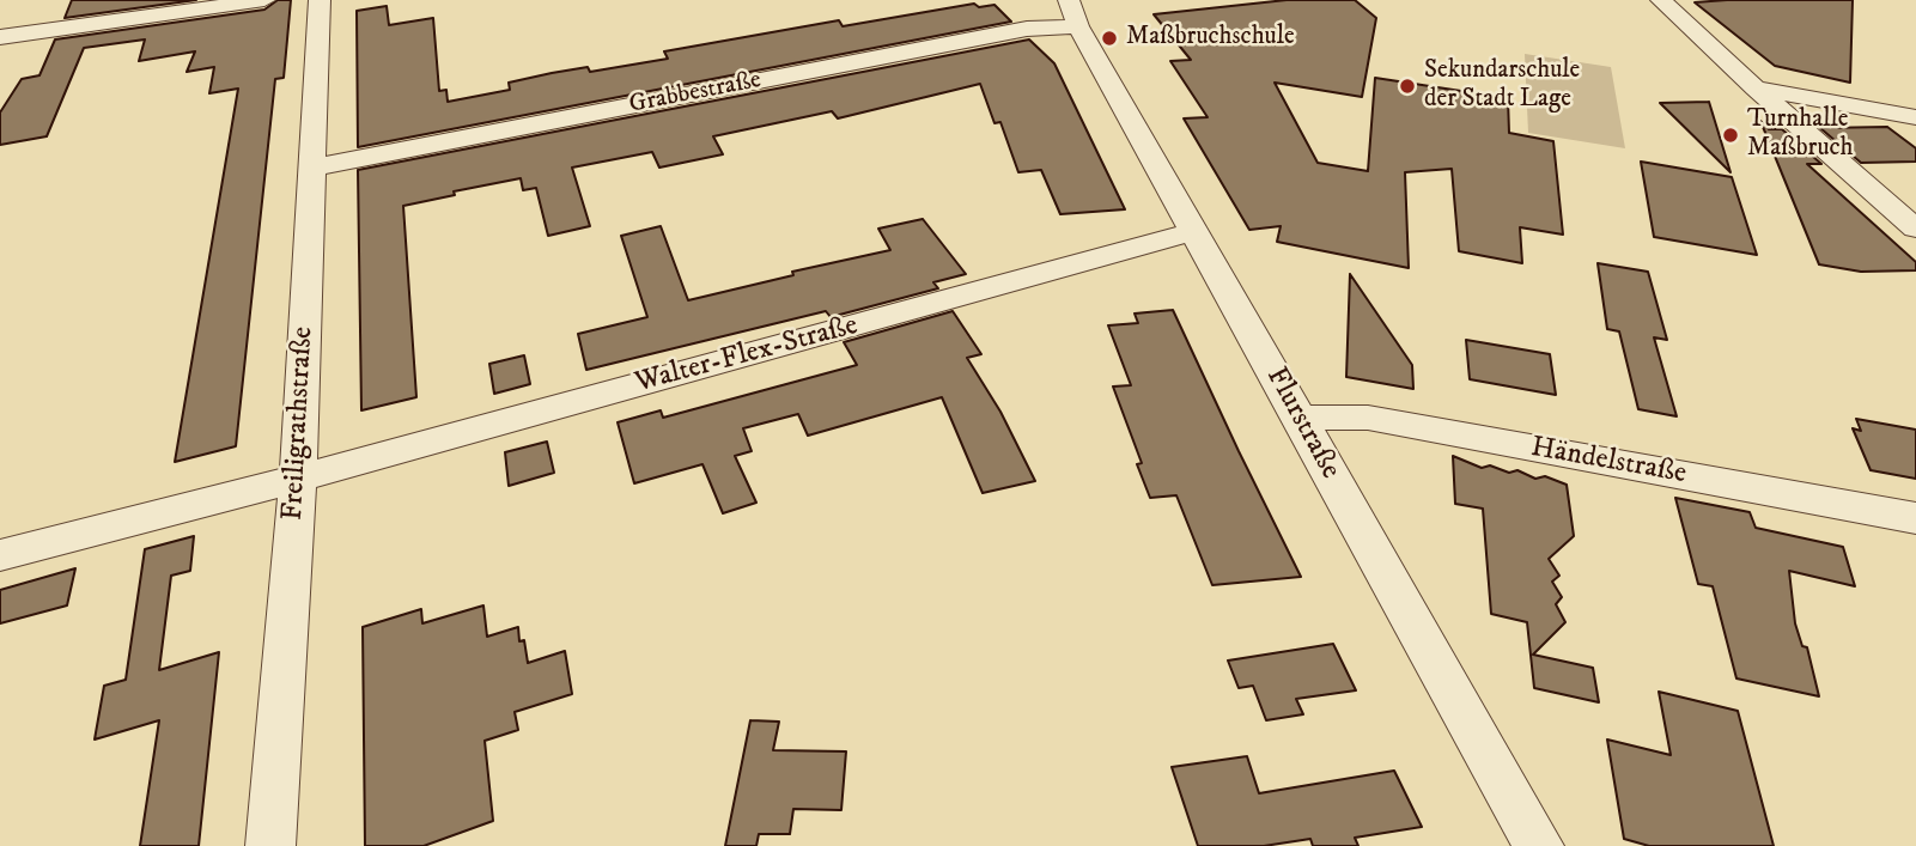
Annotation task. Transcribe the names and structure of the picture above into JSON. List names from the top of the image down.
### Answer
{
  "streets": {
    "street": [
      "Grabbestraße",
      "Walter-Flex-Straße",
      "Freiligrathstraße",
      "Flurstraße",
      "Händelstraße"
    ]
  },
  "crossings": [
    ["Grabbestraße", "Freiligrathstraße"],
    ["Grabbestraße", "Flurstraße"],
    ["Walter-Flex-Straße", "Freiligrathstraße"],
    ["Walter-Flex-Straße", "Flurstraße"],
    ["Flurstraße", "Händelstraße"]
  ],
  "places": ["Maßbruchschule", "Sekundarschule der Stadt Lage", "Turnhalle Maßbruch"]
}
